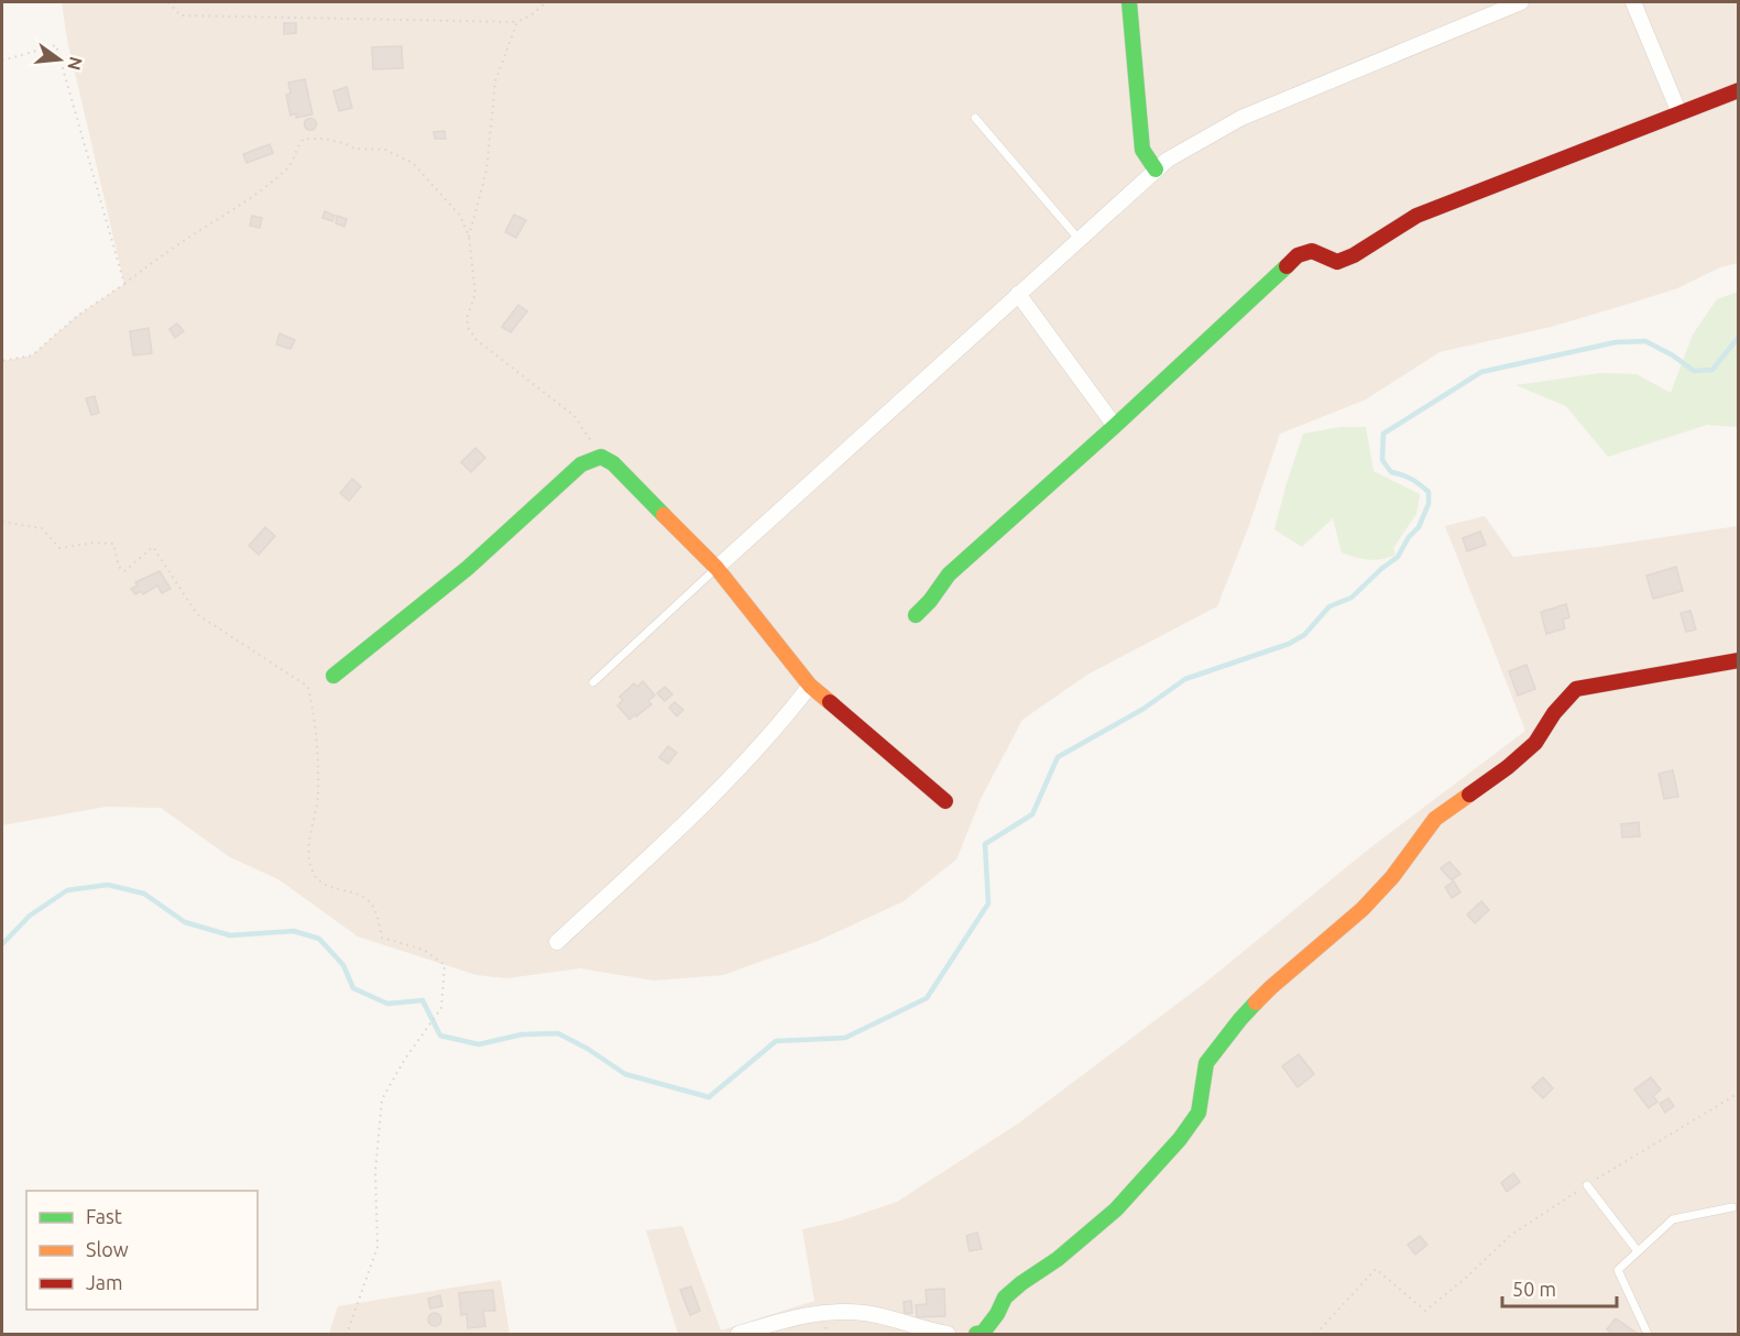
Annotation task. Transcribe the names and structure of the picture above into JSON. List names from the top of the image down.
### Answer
{
  "legend": ["Fast", "Slow", "Jam"],
  "scale_bar": "50 m",
  "north": "right"
}
